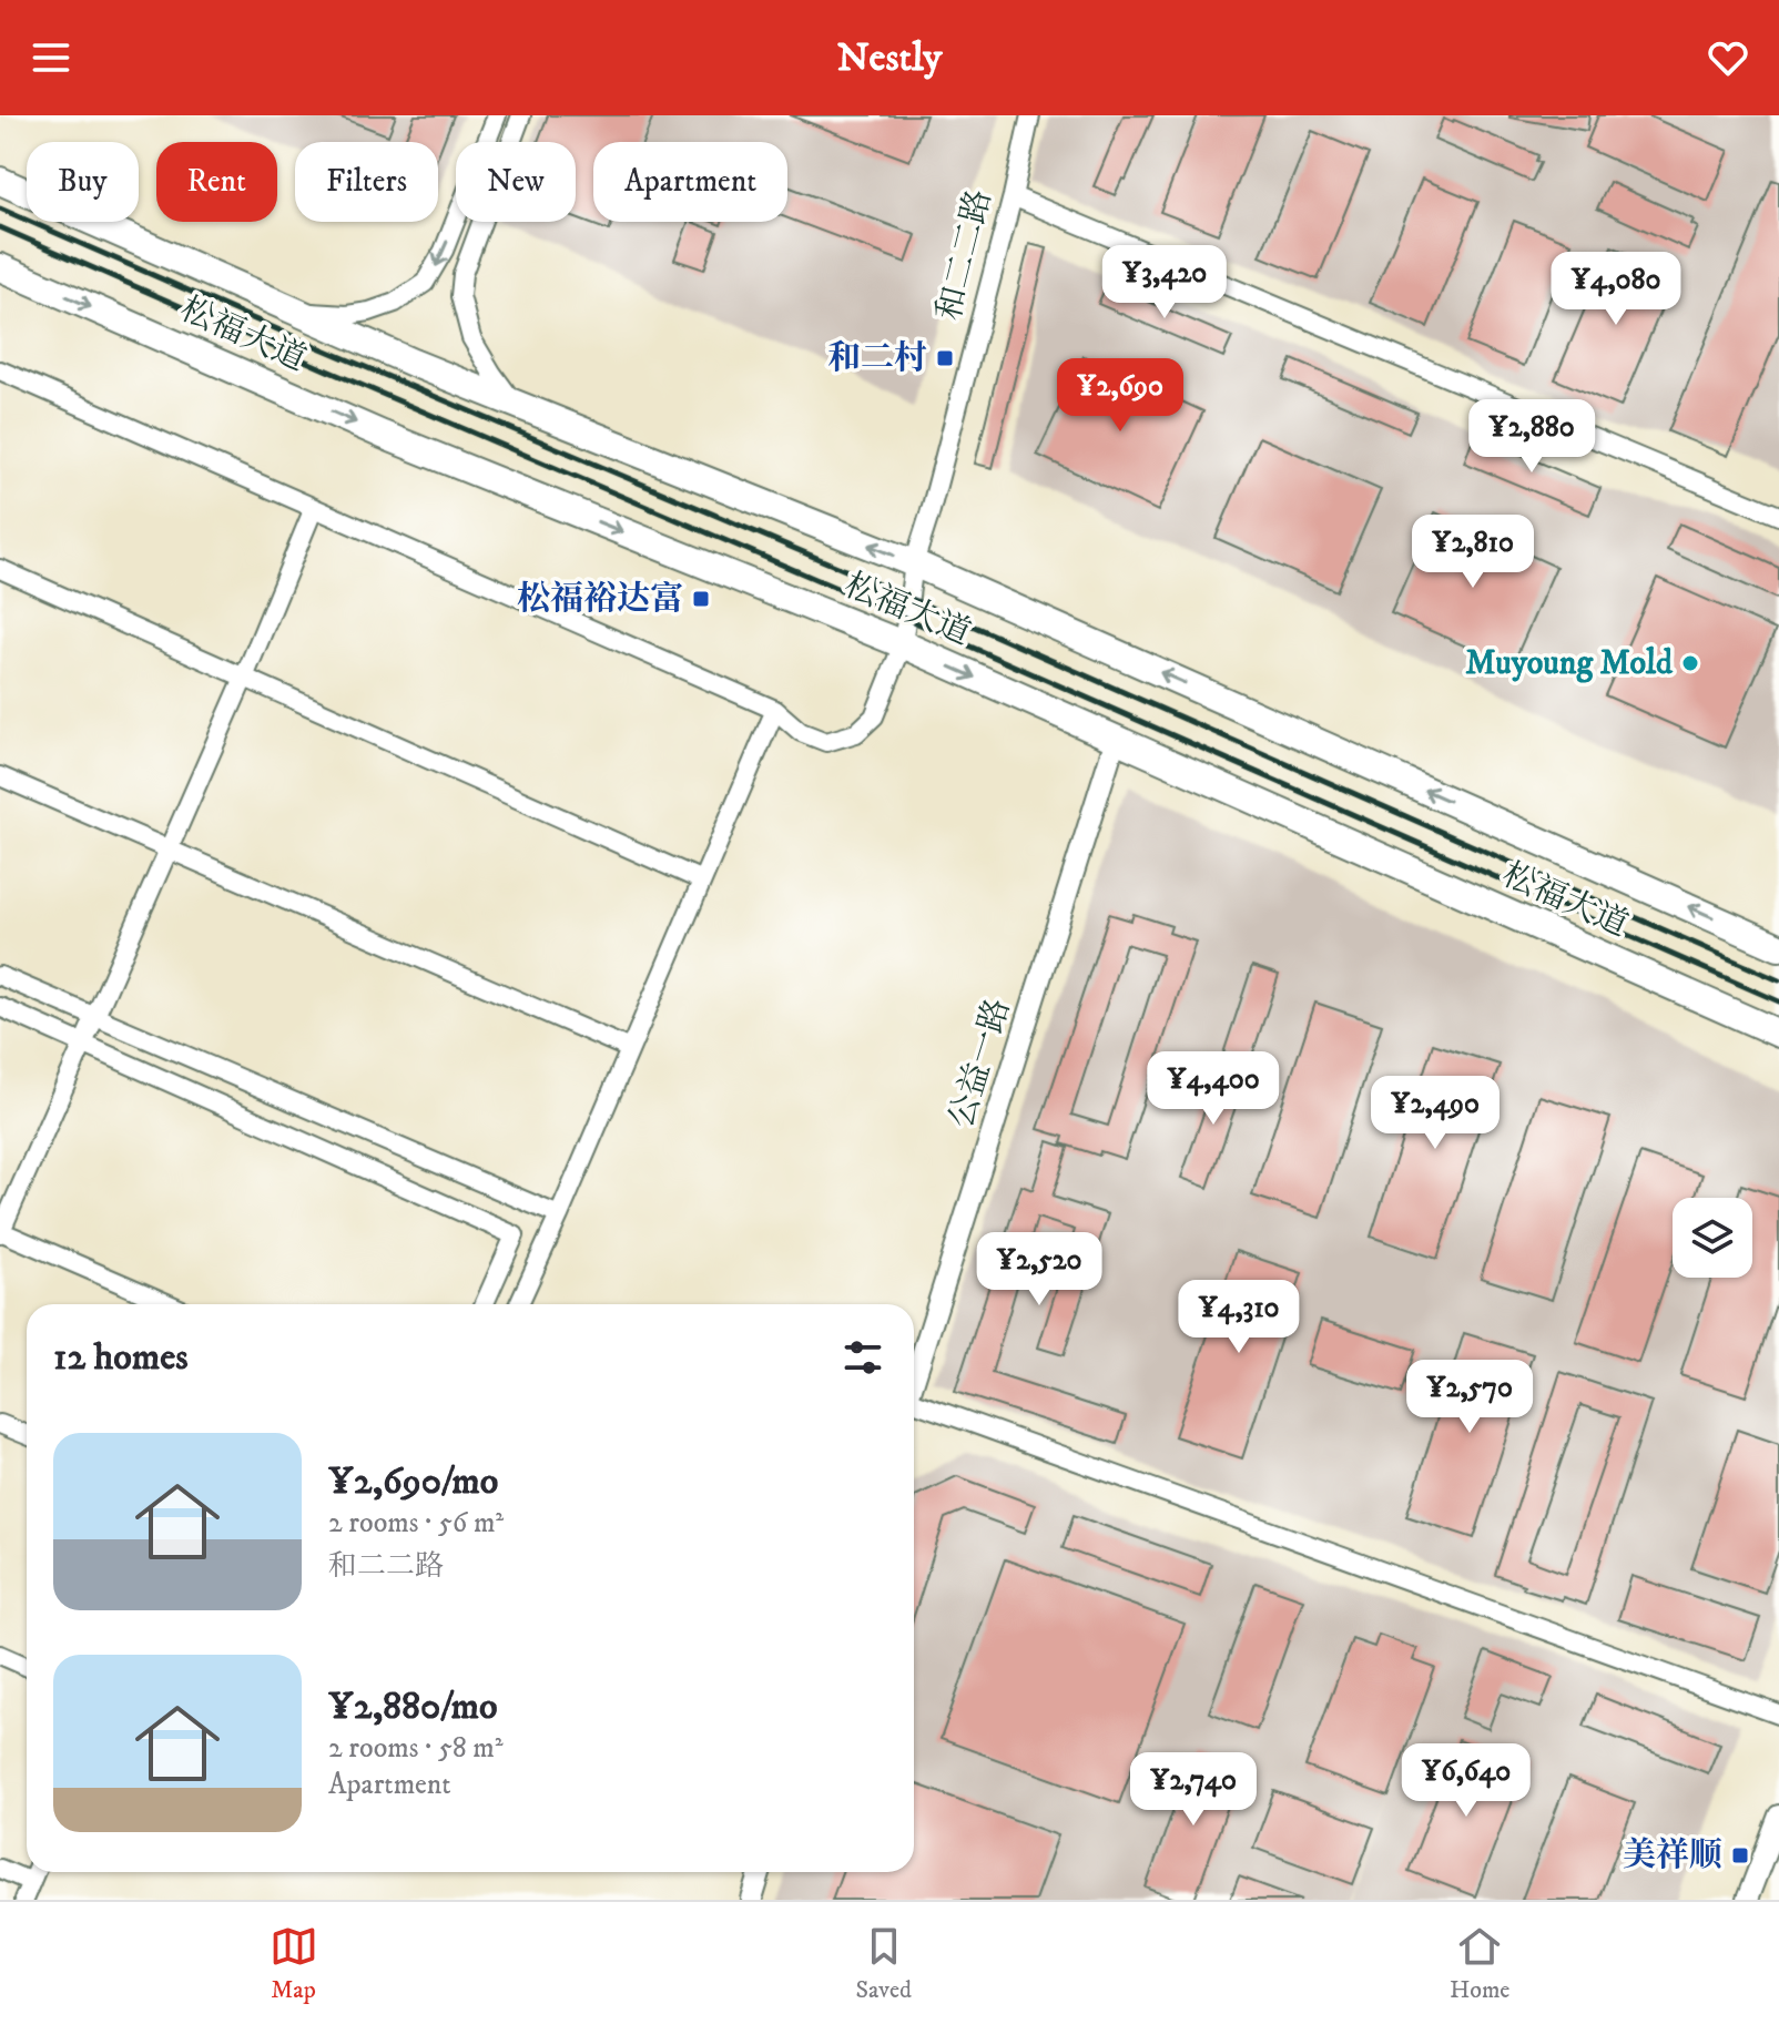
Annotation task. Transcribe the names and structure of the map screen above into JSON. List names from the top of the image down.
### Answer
{
  "streets": {
    "main road": ["松福大道"],
    "street": ["和二二路", "公益一路"]
  },
  "crossings": [
    ["和二二路", "松福大道"],
    ["松福大道", "公益一路"]
  ],
  "places": {
    "transit": ["和二村", "松福裕达富", "美祥顺"],
    "other": ["Muyoung Mold"]
  },
  "page": {
    "header": "Nestly",
    "chip": [
      "Buy",
      "Rent",
      "Filters",
      "New",
      "Apartment"
    ],
    "price": [
      "¥3,420",
      "¥4,080",
      "¥2,690",
      "¥2,880",
      "¥2,810",
      "¥4,400",
      "¥2,490",
      "¥2,520",
      "¥4,310",
      "¥2,570",
      "¥6,640",
      "¥2,740"
    ],
    "heading": "12 homes",
    "list": [
      {
        "name": "¥2,690/mo",
        "note": "2 rooms · 56 m² · 和二二路"
      },
      {
        "name": "¥2,880/mo",
        "note": "2 rooms · 58 m² · Apartment"
      }
    ],
    "tabs": ["Map", "Saved", "Home"]
  }
}
